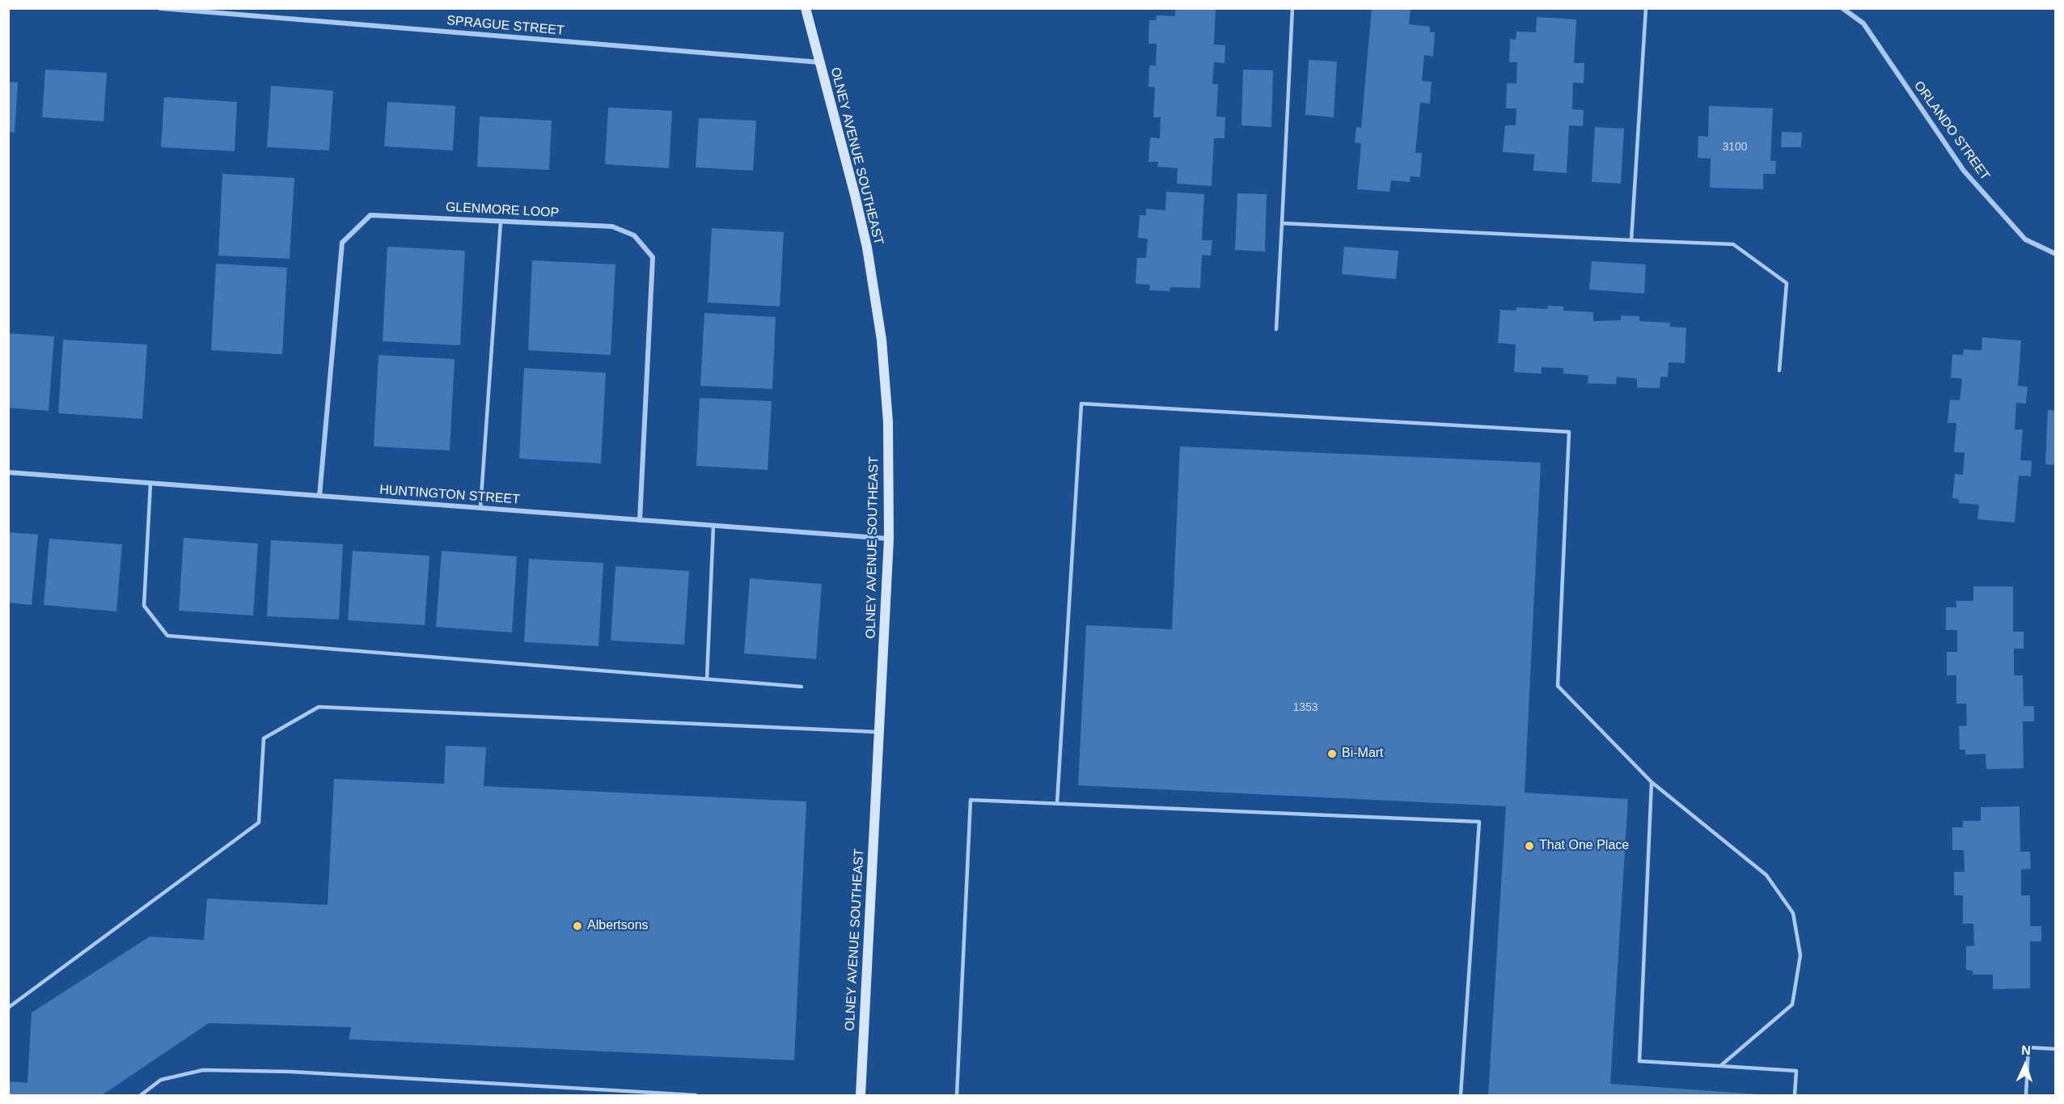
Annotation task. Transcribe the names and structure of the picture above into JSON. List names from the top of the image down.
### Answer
{
  "streets": {
    "main road": ["OLNEY AVENUE SOUTHEAST"],
    "street": [
      "SPRAGUE STREET",
      "ORLANDO STREET",
      "GLENMORE LOOP",
      "HUNTINGTON STREET"
    ]
  },
  "crossings": [
    ["SPRAGUE STREET", "OLNEY AVENUE SOUTHEAST"],
    ["OLNEY AVENUE SOUTHEAST", "HUNTINGTON STREET"],
    ["GLENMORE LOOP", "HUNTINGTON STREET"]
  ],
  "places": ["Bi-Mart", "That One Place", "Albertsons"],
  "house_numbers": ["3100", "1353"],
  "north": "top"
}
